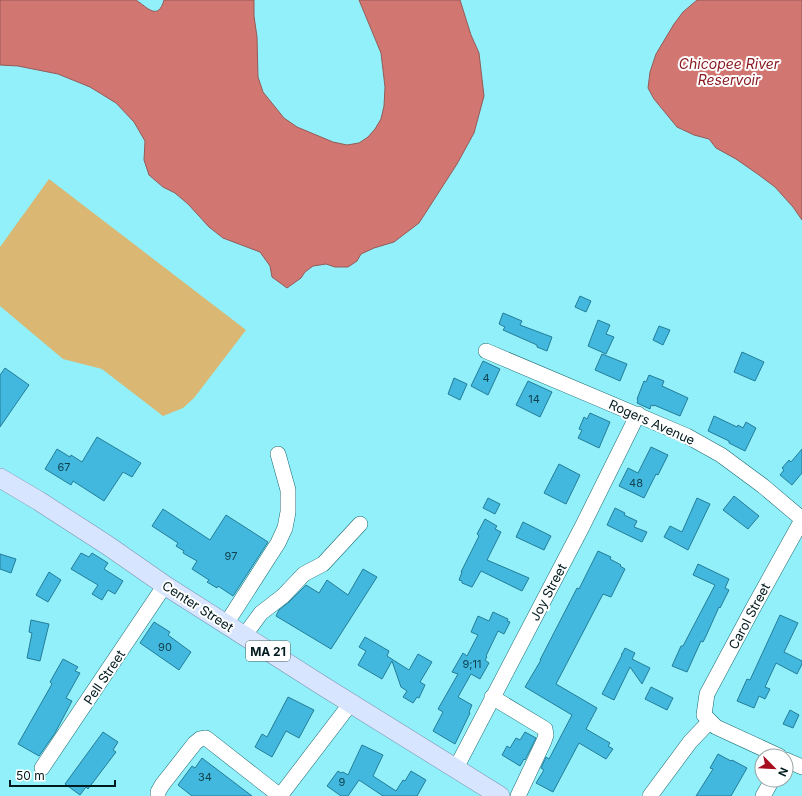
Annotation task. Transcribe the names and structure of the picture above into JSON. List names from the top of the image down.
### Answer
{
  "streets": {
    "main road": ["Center Street", "MA 21"],
    "street": [
      "Rogers Avenue",
      "Joy Street",
      "Carol Street",
      "Pell Street"
    ]
  },
  "crossings": [
    ["Rogers Avenue", "Joy Street"],
    ["Rogers Avenue", "Carol Street"],
    ["Joy Street", "Center Street"],
    ["Center Street", "Pell Street"]
  ],
  "water": ["Chicopee River Reservoir"],
  "house_numbers": [
    "4",
    "14",
    "67",
    "48",
    "97",
    "90",
    "9;11",
    "34",
    "9"
  ],
  "scale_bar": "50 m",
  "north": "bottom right"
}
